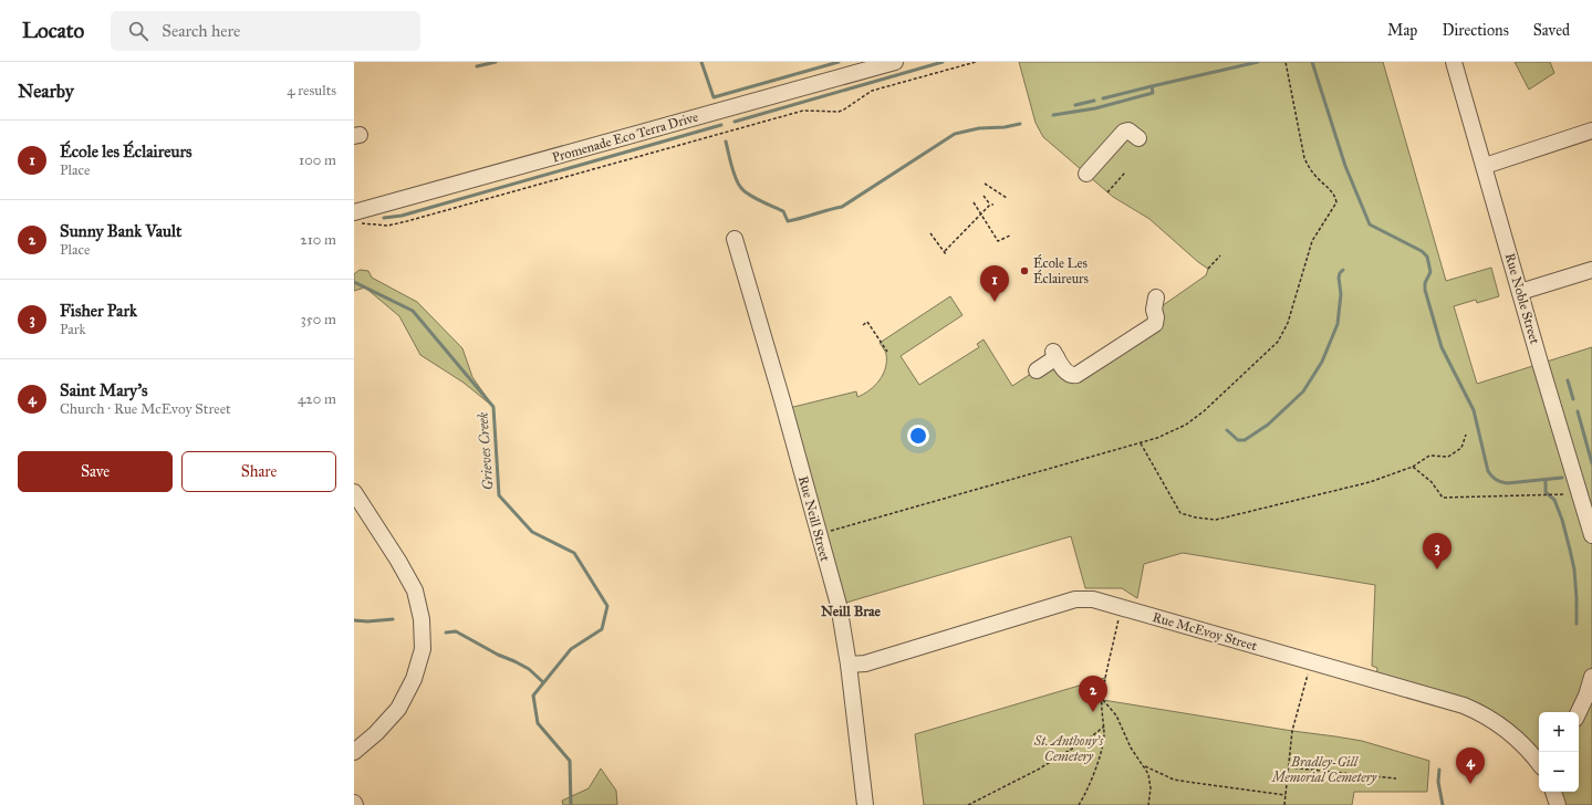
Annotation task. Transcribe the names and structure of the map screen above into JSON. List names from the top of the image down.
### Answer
{
  "streets": {
    "street": [
      "Promenade Eco Terra Drive",
      "Rue Noble Street",
      "Rue Neill Street",
      "Rue McEvoy Street"
    ]
  },
  "crossings": [
    ["Rue Neill Street", "Rue McEvoy Street"]
  ],
  "districts": ["Neill Brae"],
  "water": ["Grieves Creek"],
  "parks": ["St. Anthony’s Cemetery", "Bradley-Gill Memorial Cemetery"],
  "places": ["École Les Éclaireurs"],
  "page": {
    "header": "Locato",
    "search": "Search here",
    "nav": ["Map", "Directions", "Saved"],
    "heading": ["Nearby", "4 results"],
    "list": [
      {
        "mark": "1",
        "name": "École les Éclaireurs",
        "note": "Place",
        "value": "100 m"
      },
      {
        "mark": "2",
        "name": "Sunny Bank Vault",
        "note": "Place",
        "value": "210 m"
      },
      {
        "mark": "3",
        "name": "Fisher Park",
        "note": "Park",
        "value": "350 m"
      },
      {
        "mark": "4",
        "name": "Saint Mary's",
        "note": "Church · Rue McEvoy Street",
        "value": "420 m"
      }
    ],
    "pins": [
      "1",
      "3",
      "2",
      "4"
    ],
    "buttons": ["Save", "Share"],
    "map_buttons": ["+", "−"]
  }
}
